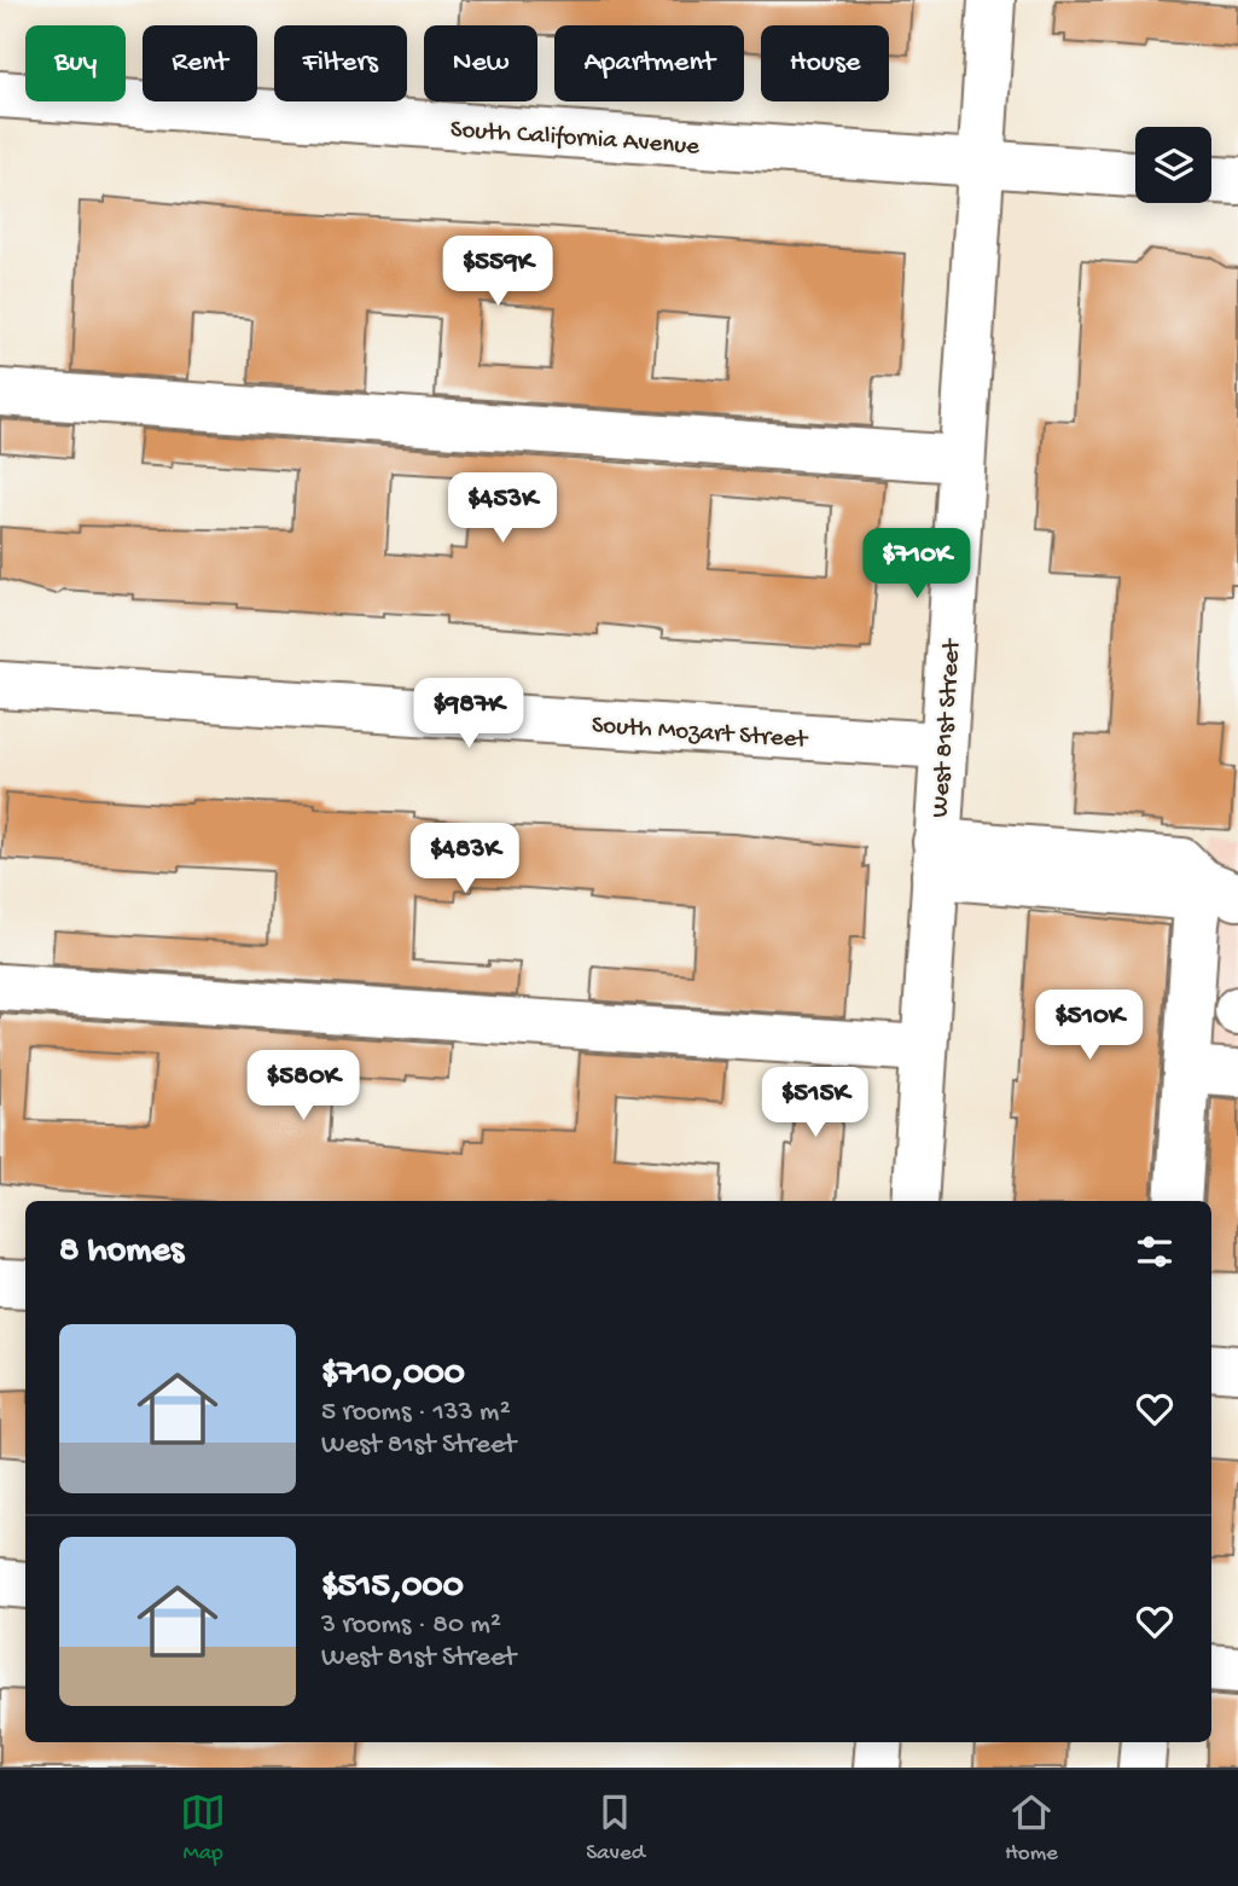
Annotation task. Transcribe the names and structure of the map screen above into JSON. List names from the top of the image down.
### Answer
{
  "streets": {
    "street": ["South California Avenue", "West 81st Street", "South Mozart Street"]
  },
  "crossings": [
    ["South California Avenue", "West 81st Street"],
    ["West 81st Street", "South Mozart Street"]
  ],
  "page": {
    "chip": [
      "Buy",
      "Rent",
      "Filters",
      "New",
      "Apartment",
      "House"
    ],
    "price": [
      "$559K",
      "$453K",
      "$710K",
      "$987K",
      "$483K",
      "$510K",
      "$580K",
      "$515K"
    ],
    "heading": "8 homes",
    "list": [
      {
        "name": "$710,000",
        "note": "5 rooms · 133 m² · West 81st Street"
      },
      {
        "name": "$515,000",
        "note": "3 rooms · 80 m² · West 81st Street"
      }
    ],
    "tabs": ["Map", "Saved", "Home"]
  }
}
